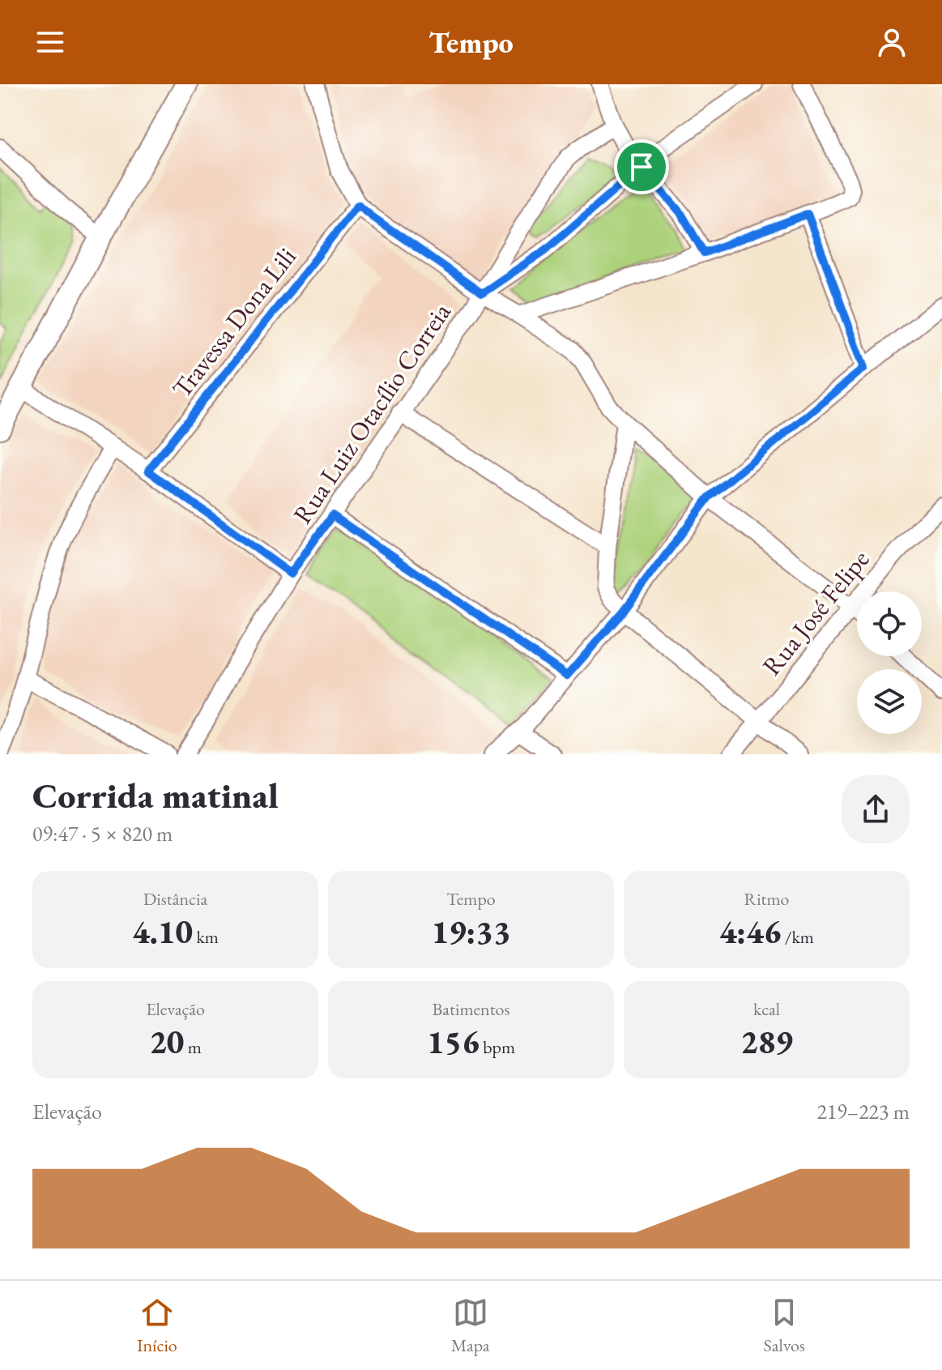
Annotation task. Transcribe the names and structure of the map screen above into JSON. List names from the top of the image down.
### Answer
{
  "streets": {
    "street": ["Travessa Dona Lili", "Rua Luiz Otacílio Correia", "Rua José Felipe"]
  },
  "page": {
    "header": "Tempo",
    "heading": ["Corrida matinal", "09:47 · 5 × 820 m"],
    "stats": [
      ["Distância", "4.10 km"],
      ["Tempo", "19:33"],
      ["Ritmo", "4:46 /km"],
      ["Elevação", "20 m"],
      ["Batimentos", "156 bpm"],
      ["kcal", "289"]
    ],
    "chart": ["Elevação", "219–223 m"],
    "tabs": ["Início", "Mapa", "Salvos"]
  }
}
